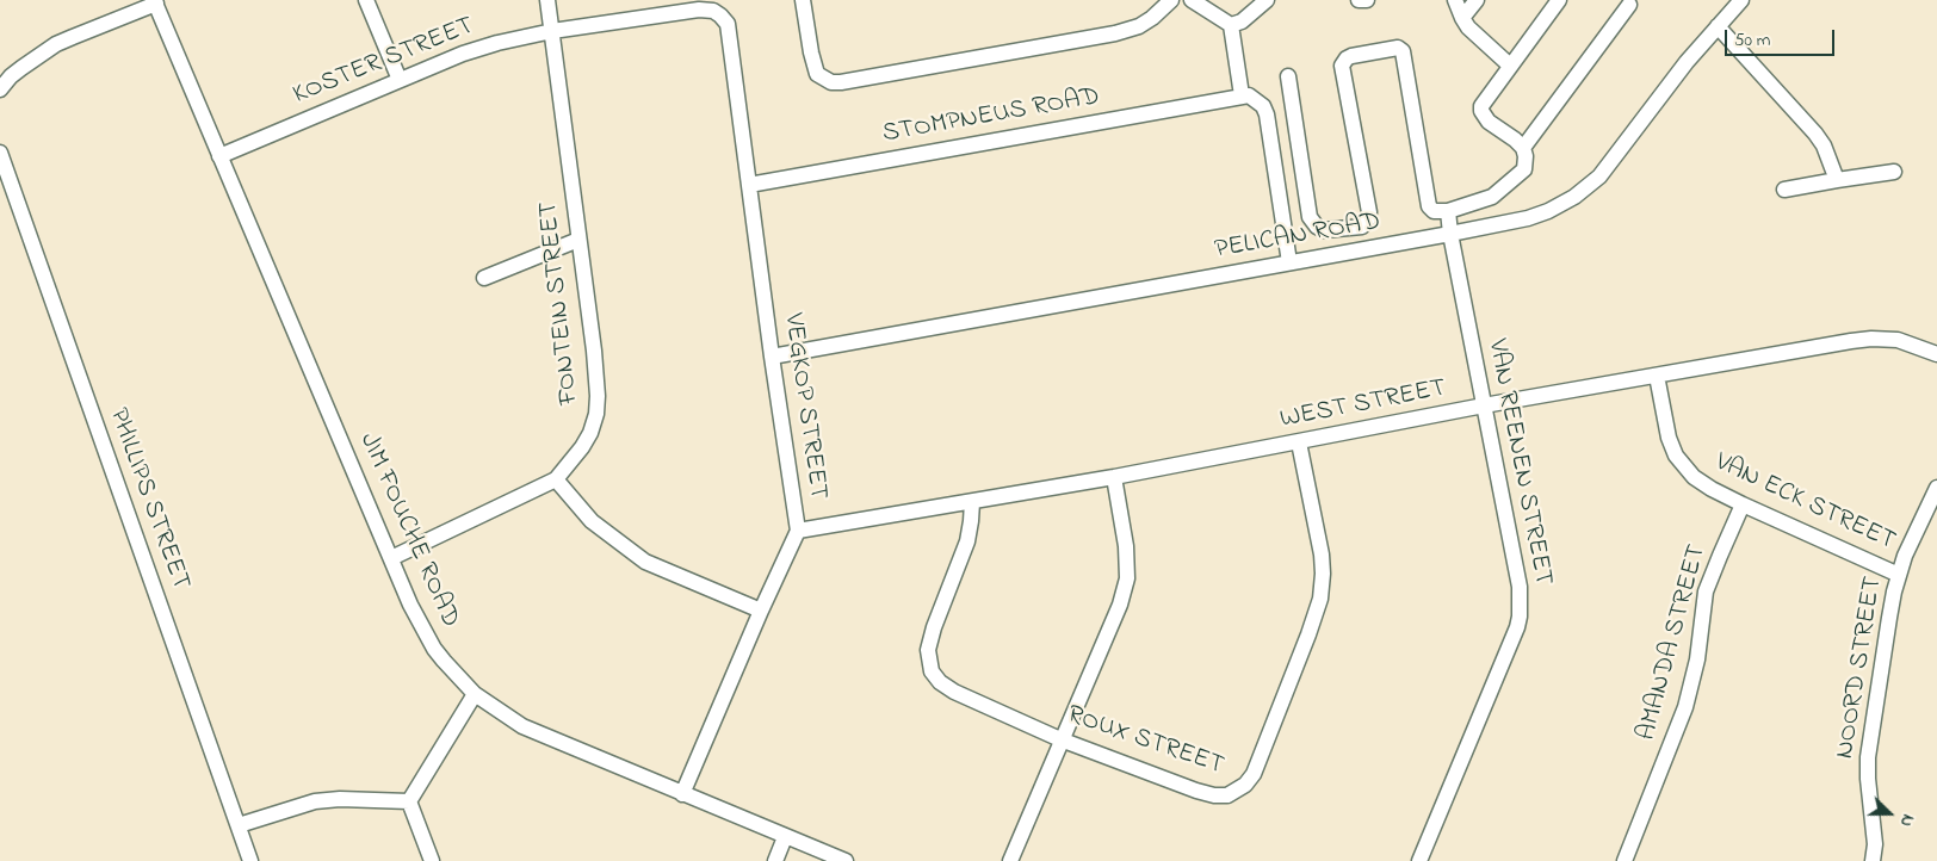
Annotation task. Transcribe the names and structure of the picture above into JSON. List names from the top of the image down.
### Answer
{
  "streets": {
    "street": [
      "KOSTER STREET",
      "STOMPNEUS ROAD",
      "PELICAN ROAD",
      "FONTEIN STREET",
      "WEST STREET",
      "VEGKOP STREET",
      "VAN REENEN STREET",
      "PHILLIPS STREET",
      "VAN ECK STREET",
      "JIM FOUCHE ROAD",
      "AMANDA STREET",
      "NOORD STREET",
      "ROUX STREET"
    ]
  },
  "crossings": [
    ["KOSTER STREET", "FONTEIN STREET"],
    ["KOSTER STREET", "VEGKOP STREET"],
    ["KOSTER STREET", "JIM FOUCHE ROAD"],
    ["STOMPNEUS ROAD", "VEGKOP STREET"],
    ["PELICAN ROAD", "VEGKOP STREET"],
    ["PELICAN ROAD", "VAN REENEN STREET"],
    ["FONTEIN STREET", "JIM FOUCHE ROAD"],
    ["WEST STREET", "VEGKOP STREET"],
    ["WEST STREET", "VAN REENEN STREET"],
    ["WEST STREET", "VAN ECK STREET"],
    ["WEST STREET", "ROUX STREET"],
    ["VEGKOP STREET", "JIM FOUCHE ROAD"],
    ["VAN ECK STREET", "AMANDA STREET"],
    ["VAN ECK STREET", "NOORD STREET"]
  ],
  "scale_bar": "50 m",
  "north": "right"
}
